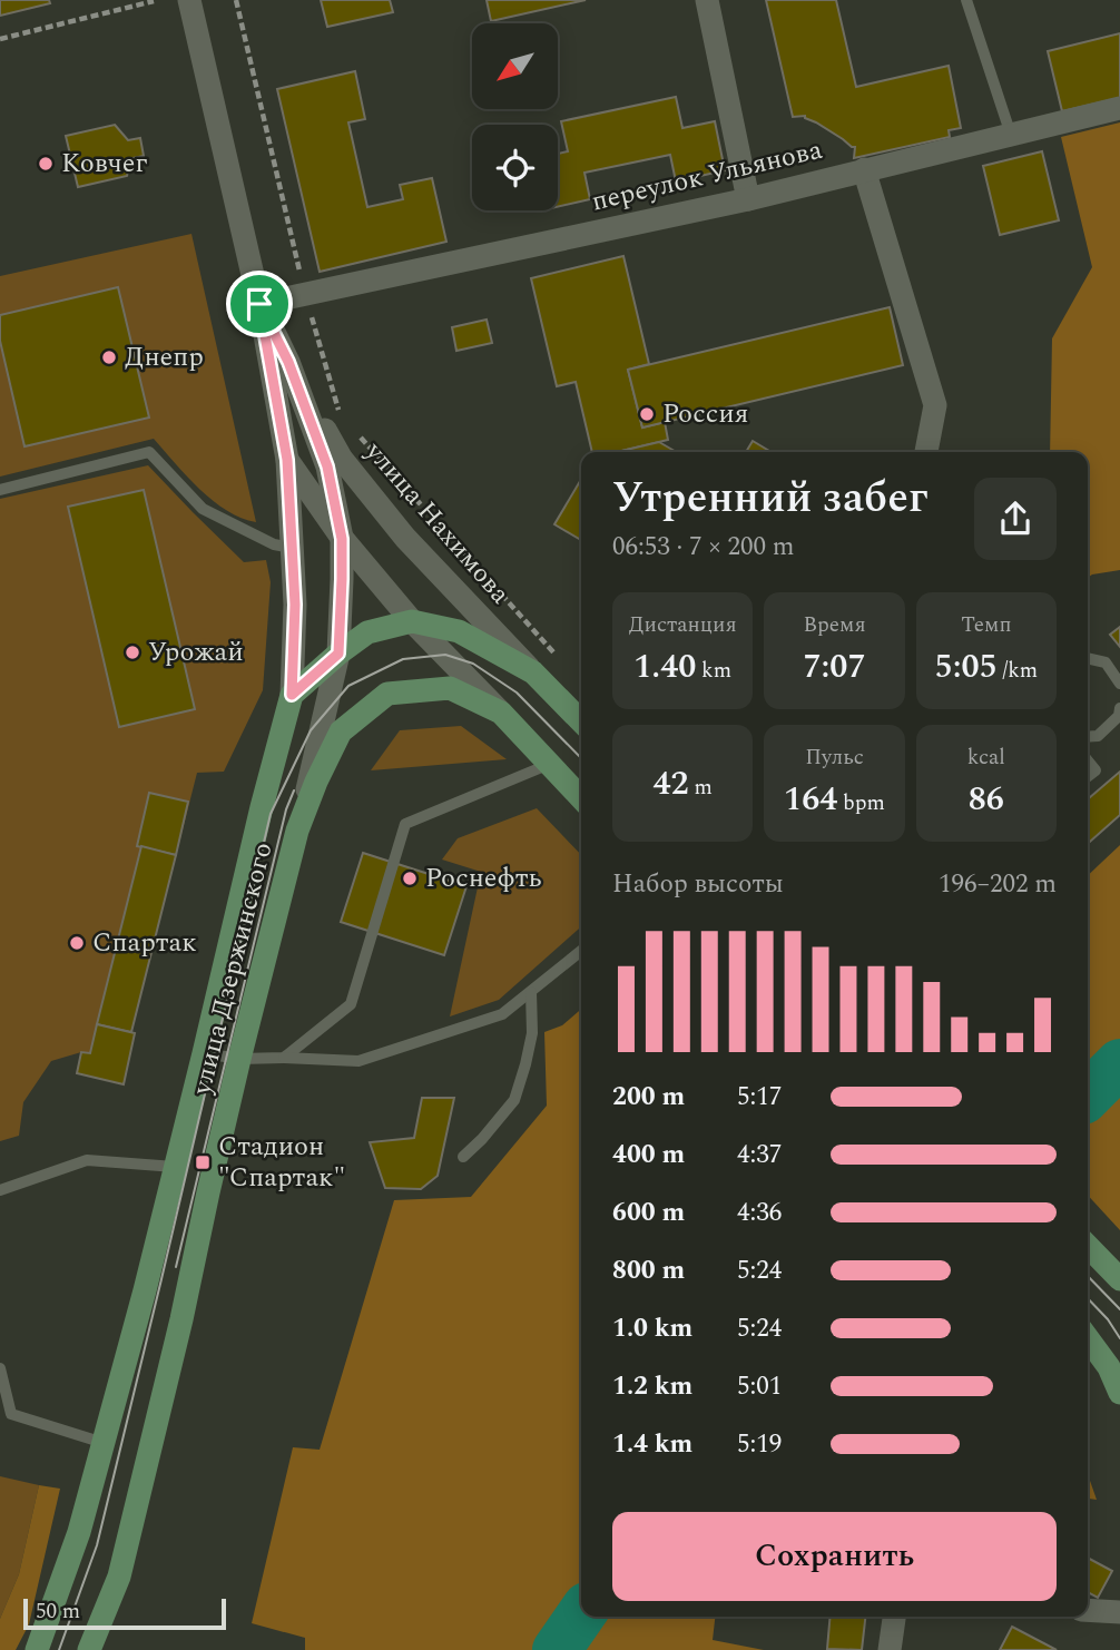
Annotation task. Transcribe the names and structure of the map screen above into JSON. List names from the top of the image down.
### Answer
{
  "streets": {
    "main road": ["переулок Ульянова", "улица Нахимова", "улица Дзержинского"]
  },
  "crossings": [
    ["переулок Ульянова", "улица Дзержинского"],
    ["улица Нахимова", "улица Дзержинского"]
  ],
  "places": {
    "other": [
      "Ковчег",
      "Днепр",
      "Россия",
      "Урожай",
      "Роснефть",
      "Спартак"
    ],
    "transit": ["Стадион \"Спартак\""]
  },
  "scale_bar": "50 m",
  "north": "bottom left",
  "page": {
    "heading": ["Утренний забег", "06:53 · 7 × 200 m"],
    "stats": [
      ["Дистанция", "1.40 km"],
      ["Время", "7:07"],
      ["Темп", "5:05 /km"],
      ["42 m"],
      ["Пульс", "164 bpm"],
      ["kcal", "86"]
    ],
    "chart": ["Набор высоты", "196–202 m"],
    "list": [
      {
        "name": "200 m",
        "note": "5:17"
      },
      {
        "name": "400 m",
        "note": "4:37"
      },
      {
        "name": "600 m",
        "note": "4:36"
      },
      {
        "name": "800 m",
        "note": "5:24"
      },
      {
        "name": "1.0 km",
        "note": "5:24"
      },
      {
        "name": "1.2 km",
        "note": "5:01"
      },
      {
        "name": "1.4 km",
        "note": "5:19"
      }
    ],
    "buttons": "Сохранить",
    "scale": "50 m"
  }
}
